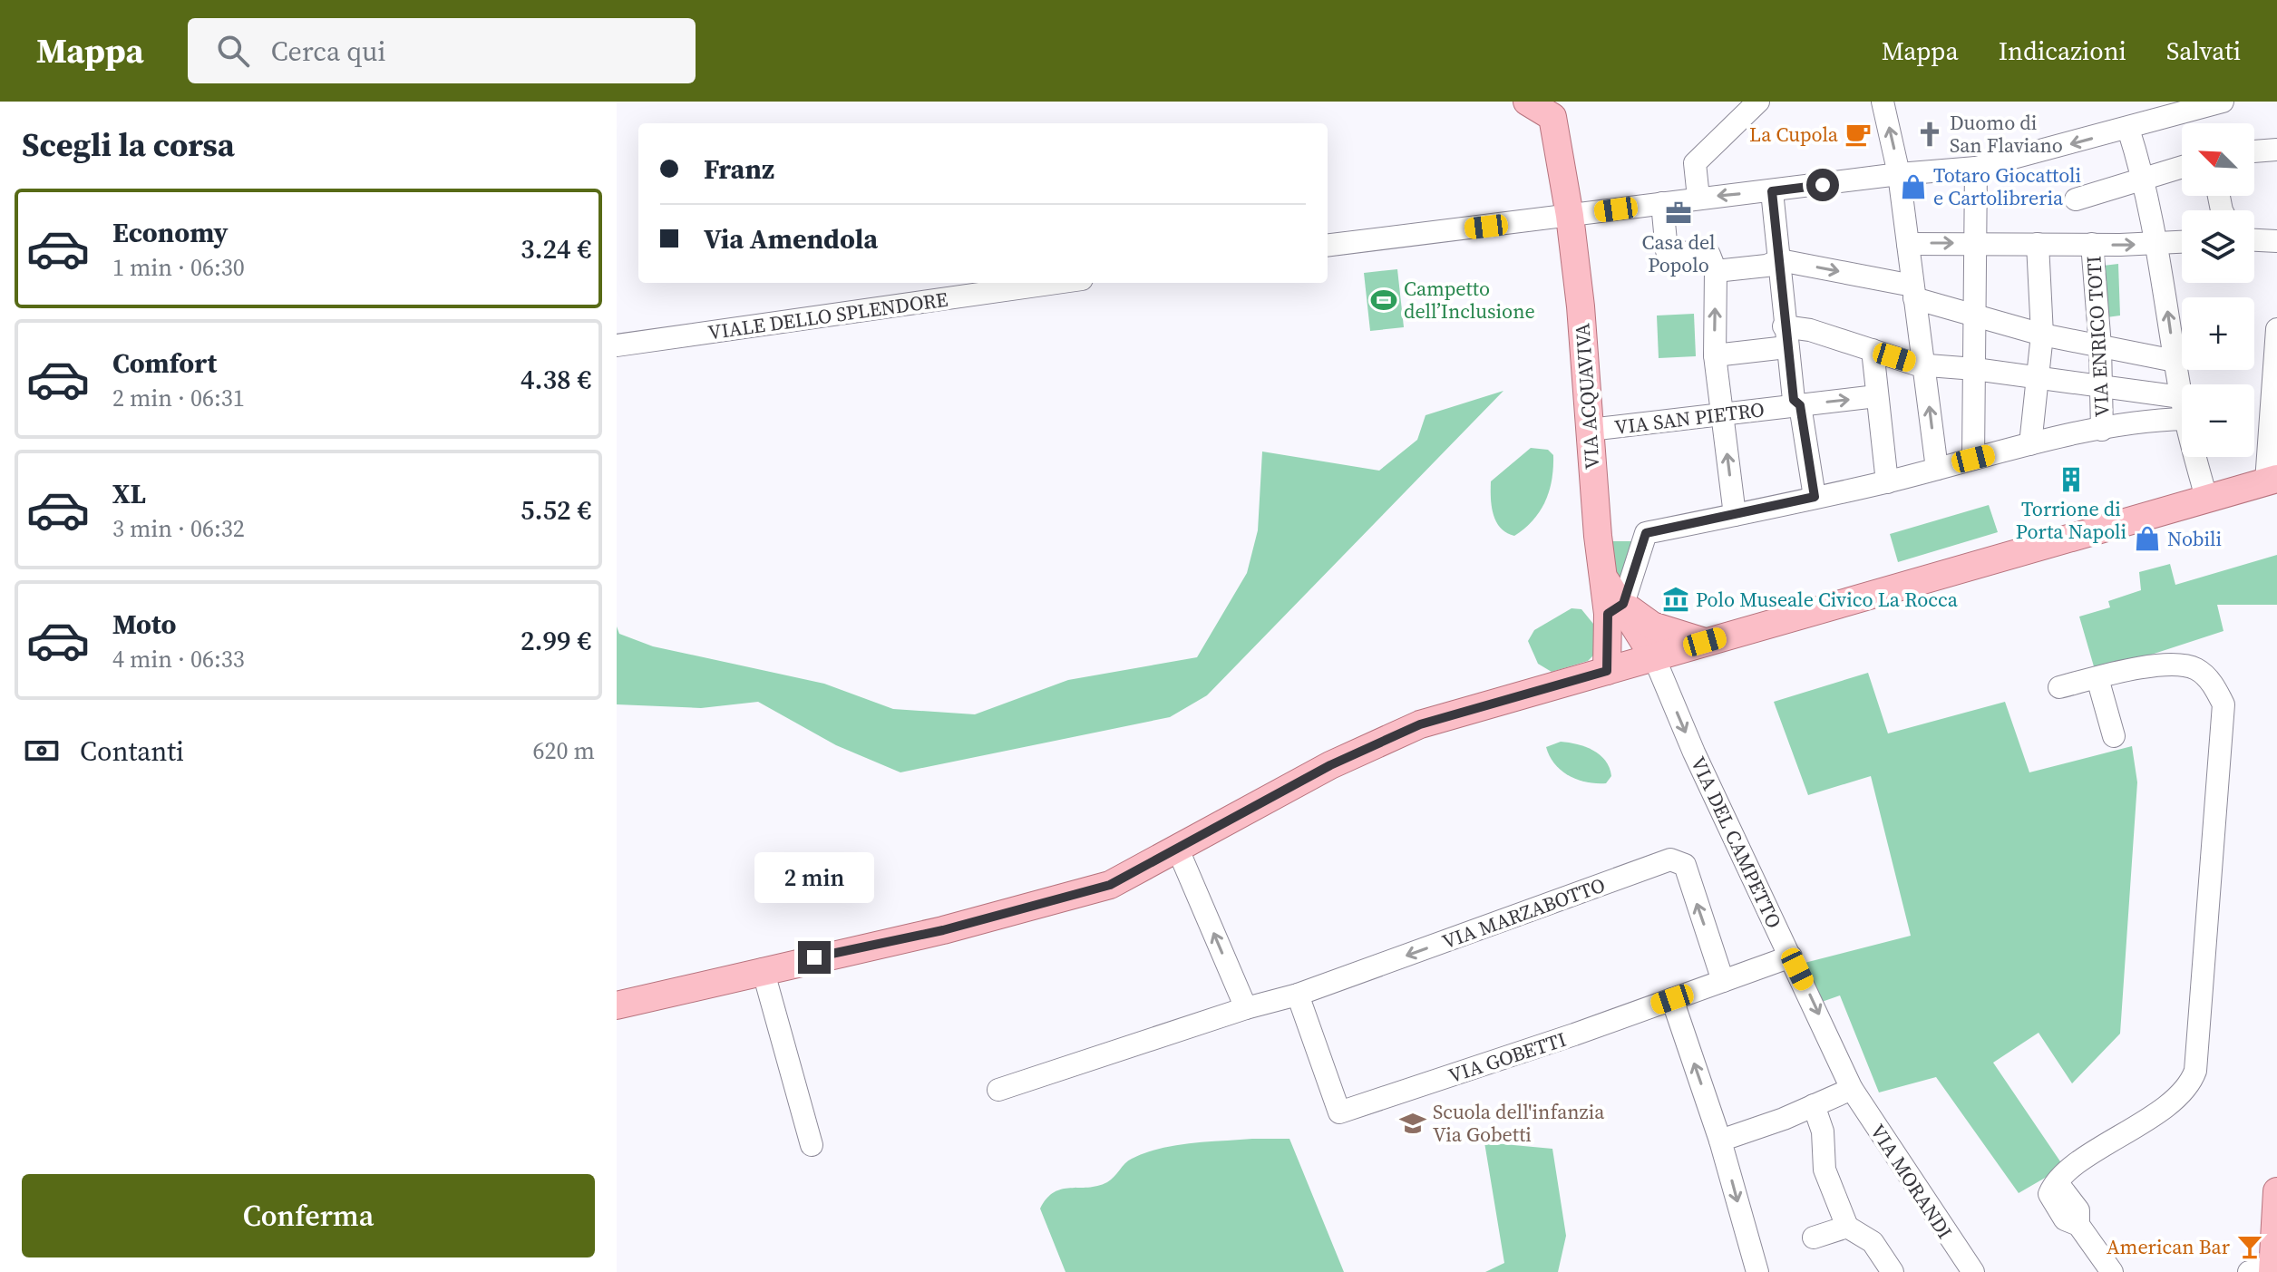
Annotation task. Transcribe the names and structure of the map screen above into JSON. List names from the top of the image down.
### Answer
{
  "streets": {
    "main road": ["VIA ACQUAVIVA"],
    "street": [
      "VIALE DELLO SPLENDORE",
      "VIA ENRICO TOTI",
      "VIA SAN PIETRO",
      "VIA DEL CAMPETTO",
      "VIA MARZABOTTO",
      "VIA GOBETTI",
      "VIA MORANDI"
    ]
  },
  "crossings": [
    ["VIA ACQUAVIVA", "VIA SAN PIETRO"],
    ["VIA ACQUAVIVA", "VIA DEL CAMPETTO"],
    ["VIA DEL CAMPETTO", "VIA GOBETTI"],
    ["VIA DEL CAMPETTO", "VIA MORANDI"],
    ["VIA MARZABOTTO", "VIA GOBETTI"]
  ],
  "places": {
    "cafe": ["La Cupola"],
    "church": ["Duomo di San Flaviano"],
    "shop": ["Totaro Giocattoli e Cartolibreria", "Nobili"],
    "office": ["Casa del Popolo"],
    "sports": ["Campetto dell’Inclusione"],
    "building": ["Torrione di Porta Napoli"],
    "museum": ["Polo Museale Civico La Rocca"],
    "school or university": ["Scuola dell'infanzia Via Gobetti"],
    "bar": ["American Bar"]
  },
  "north": "top left",
  "page": {
    "header": "Mappa",
    "search": "Cerca qui",
    "nav": ["Mappa", "Indicazioni", "Salvati"],
    "heading": "Scegli la corsa",
    "map_buttons": ["+", "−"],
    "banner": ["Franz", "Via Amendola"],
    "list": [
      {
        "name": "Economy",
        "note": "1 min · 06:30",
        "value": "3.24 €"
      },
      {
        "name": "Comfort",
        "note": "2 min · 06:31",
        "value": "4.38 €"
      },
      {
        "name": "XL",
        "note": "3 min · 06:32",
        "value": "5.52 €"
      },
      {
        "name": "Moto",
        "note": "4 min · 06:33",
        "value": "2.99 €"
      }
    ],
    "pay": ["Contanti", "620 m"],
    "bubble": "2 min",
    "buttons": "Conferma"
  }
}
